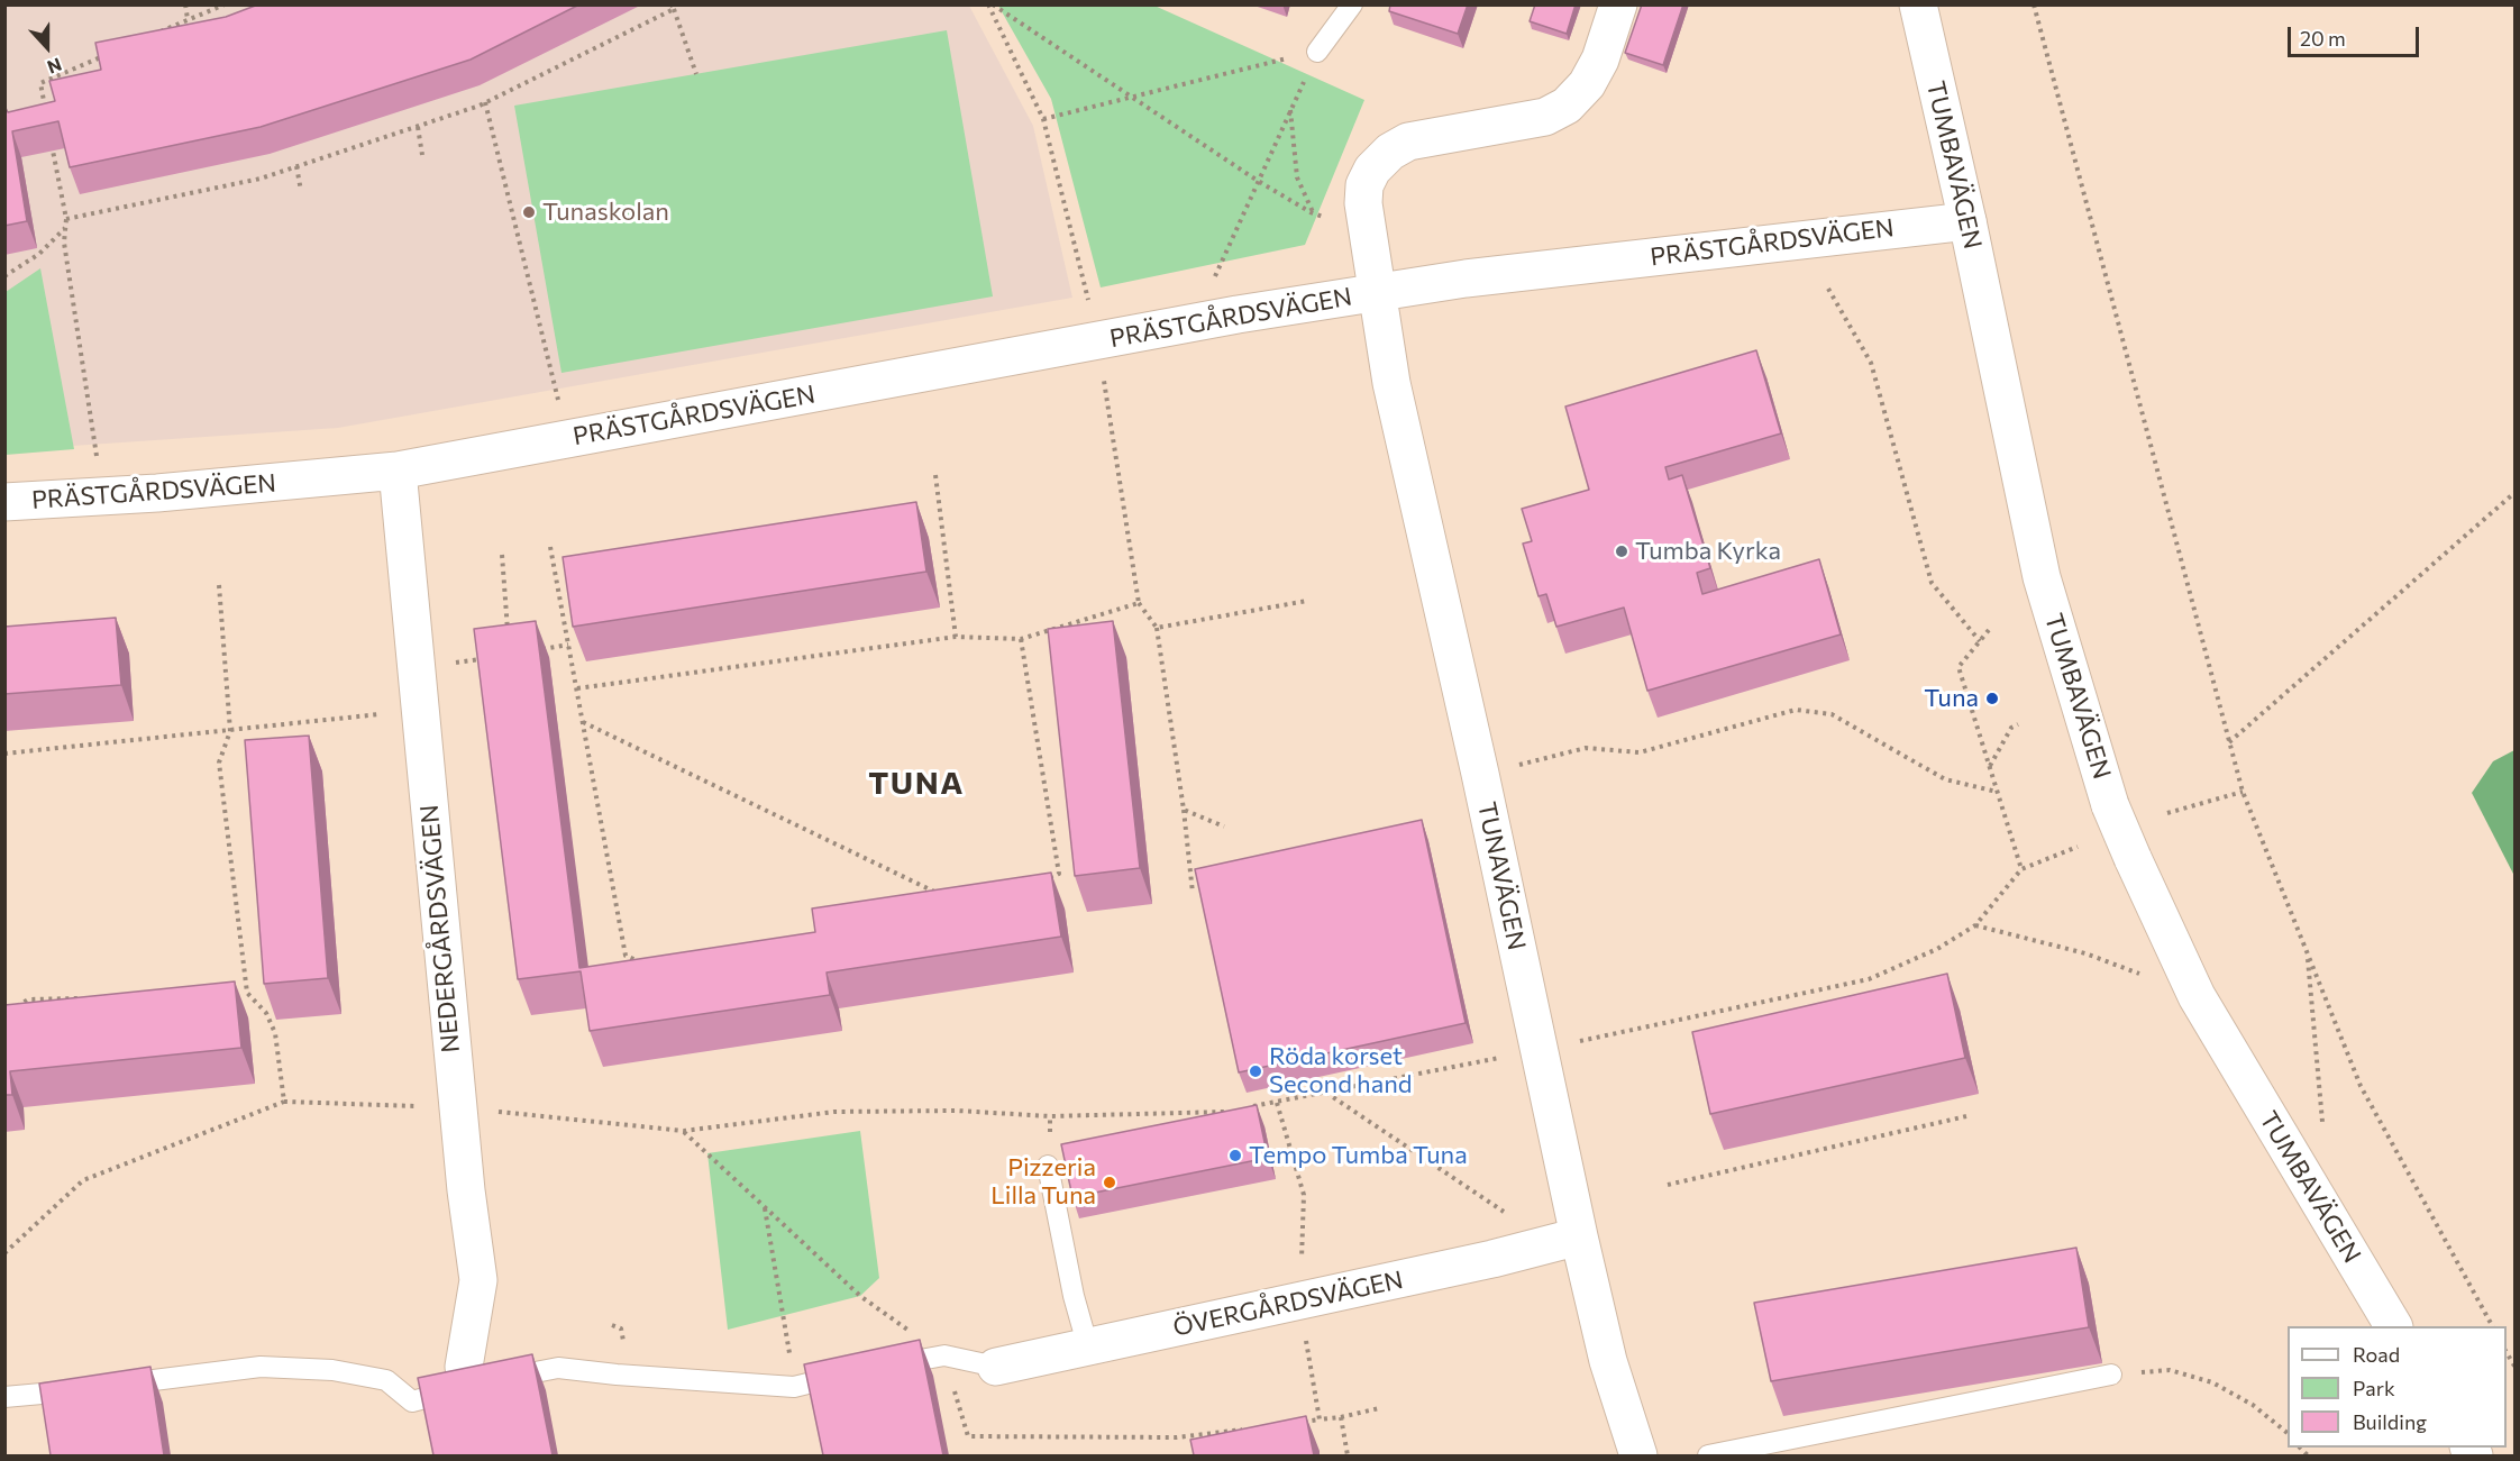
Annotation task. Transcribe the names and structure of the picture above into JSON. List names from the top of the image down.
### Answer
{
  "streets": {
    "street": [
      "TUMBAVÄGEN",
      "PRÄSTGÅRDSVÄGEN",
      "TUNAVÄGEN",
      "NEDERGÅRDSVÄGEN",
      "ÖVERGÅRDSVÄGEN"
    ]
  },
  "crossings": [
    ["TUMBAVÄGEN", "PRÄSTGÅRDSVÄGEN"],
    ["PRÄSTGÅRDSVÄGEN", "TUNAVÄGEN"],
    ["PRÄSTGÅRDSVÄGEN", "NEDERGÅRDSVÄGEN"],
    ["TUNAVÄGEN", "ÖVERGÅRDSVÄGEN"]
  ],
  "districts": ["TUNA"],
  "places": [
    "Tunaskolan",
    "Tumba Kyrka",
    "Tuna",
    "Röda korset Second hand",
    "Tempo Tumba Tuna",
    "Pizzeria Lilla Tuna"
  ],
  "legend": ["Road", "Park", "Building"],
  "scale_bar": "20 m",
  "north": "bottom"
}
